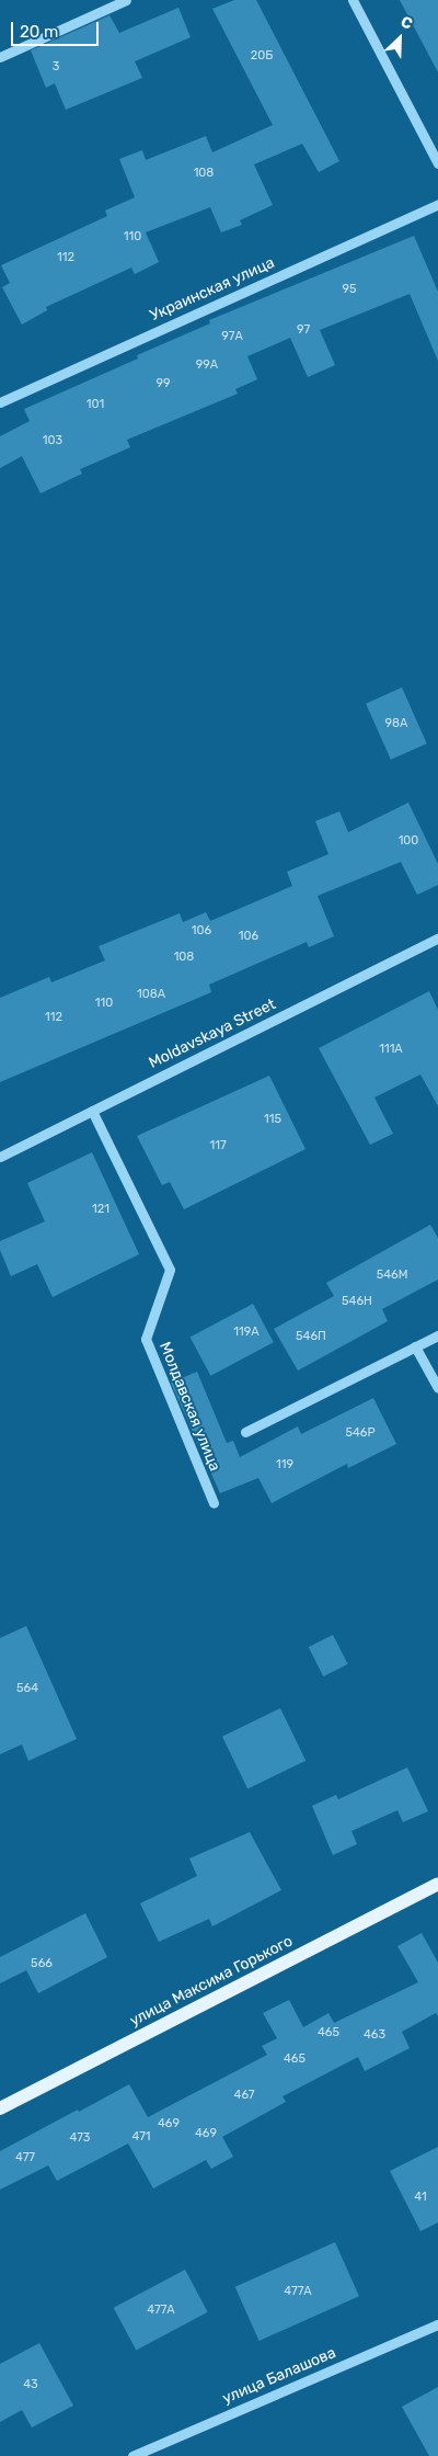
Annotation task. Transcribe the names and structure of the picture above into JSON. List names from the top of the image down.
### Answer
{
  "streets": {
    "main road": ["улица Максима Горького"],
    "street": [
      "Украинская улица",
      "Moldavskaya Street",
      "Молдавская улица",
      "улица Балашова"
    ]
  },
  "crossings": [
    ["Moldavskaya Street", "Молдавская улица"]
  ],
  "house_numbers": [
    "20Б",
    "3",
    "108",
    "110",
    "112",
    "95",
    "97",
    "97А",
    "99А",
    "99",
    "101",
    "103",
    "98А",
    "100",
    "106",
    "106",
    "108",
    "108А",
    "110",
    "112",
    "111А",
    "115",
    "117",
    "121",
    "546М",
    "546Н",
    "119А",
    "546П",
    "546Р",
    "119",
    "564",
    "566",
    "465",
    "463",
    "465",
    "467",
    "469",
    "469",
    "471",
    "473",
    "477",
    "41",
    "477А",
    "477А",
    "43"
  ],
  "scale_bar": "20 m",
  "north": "top right"
}
